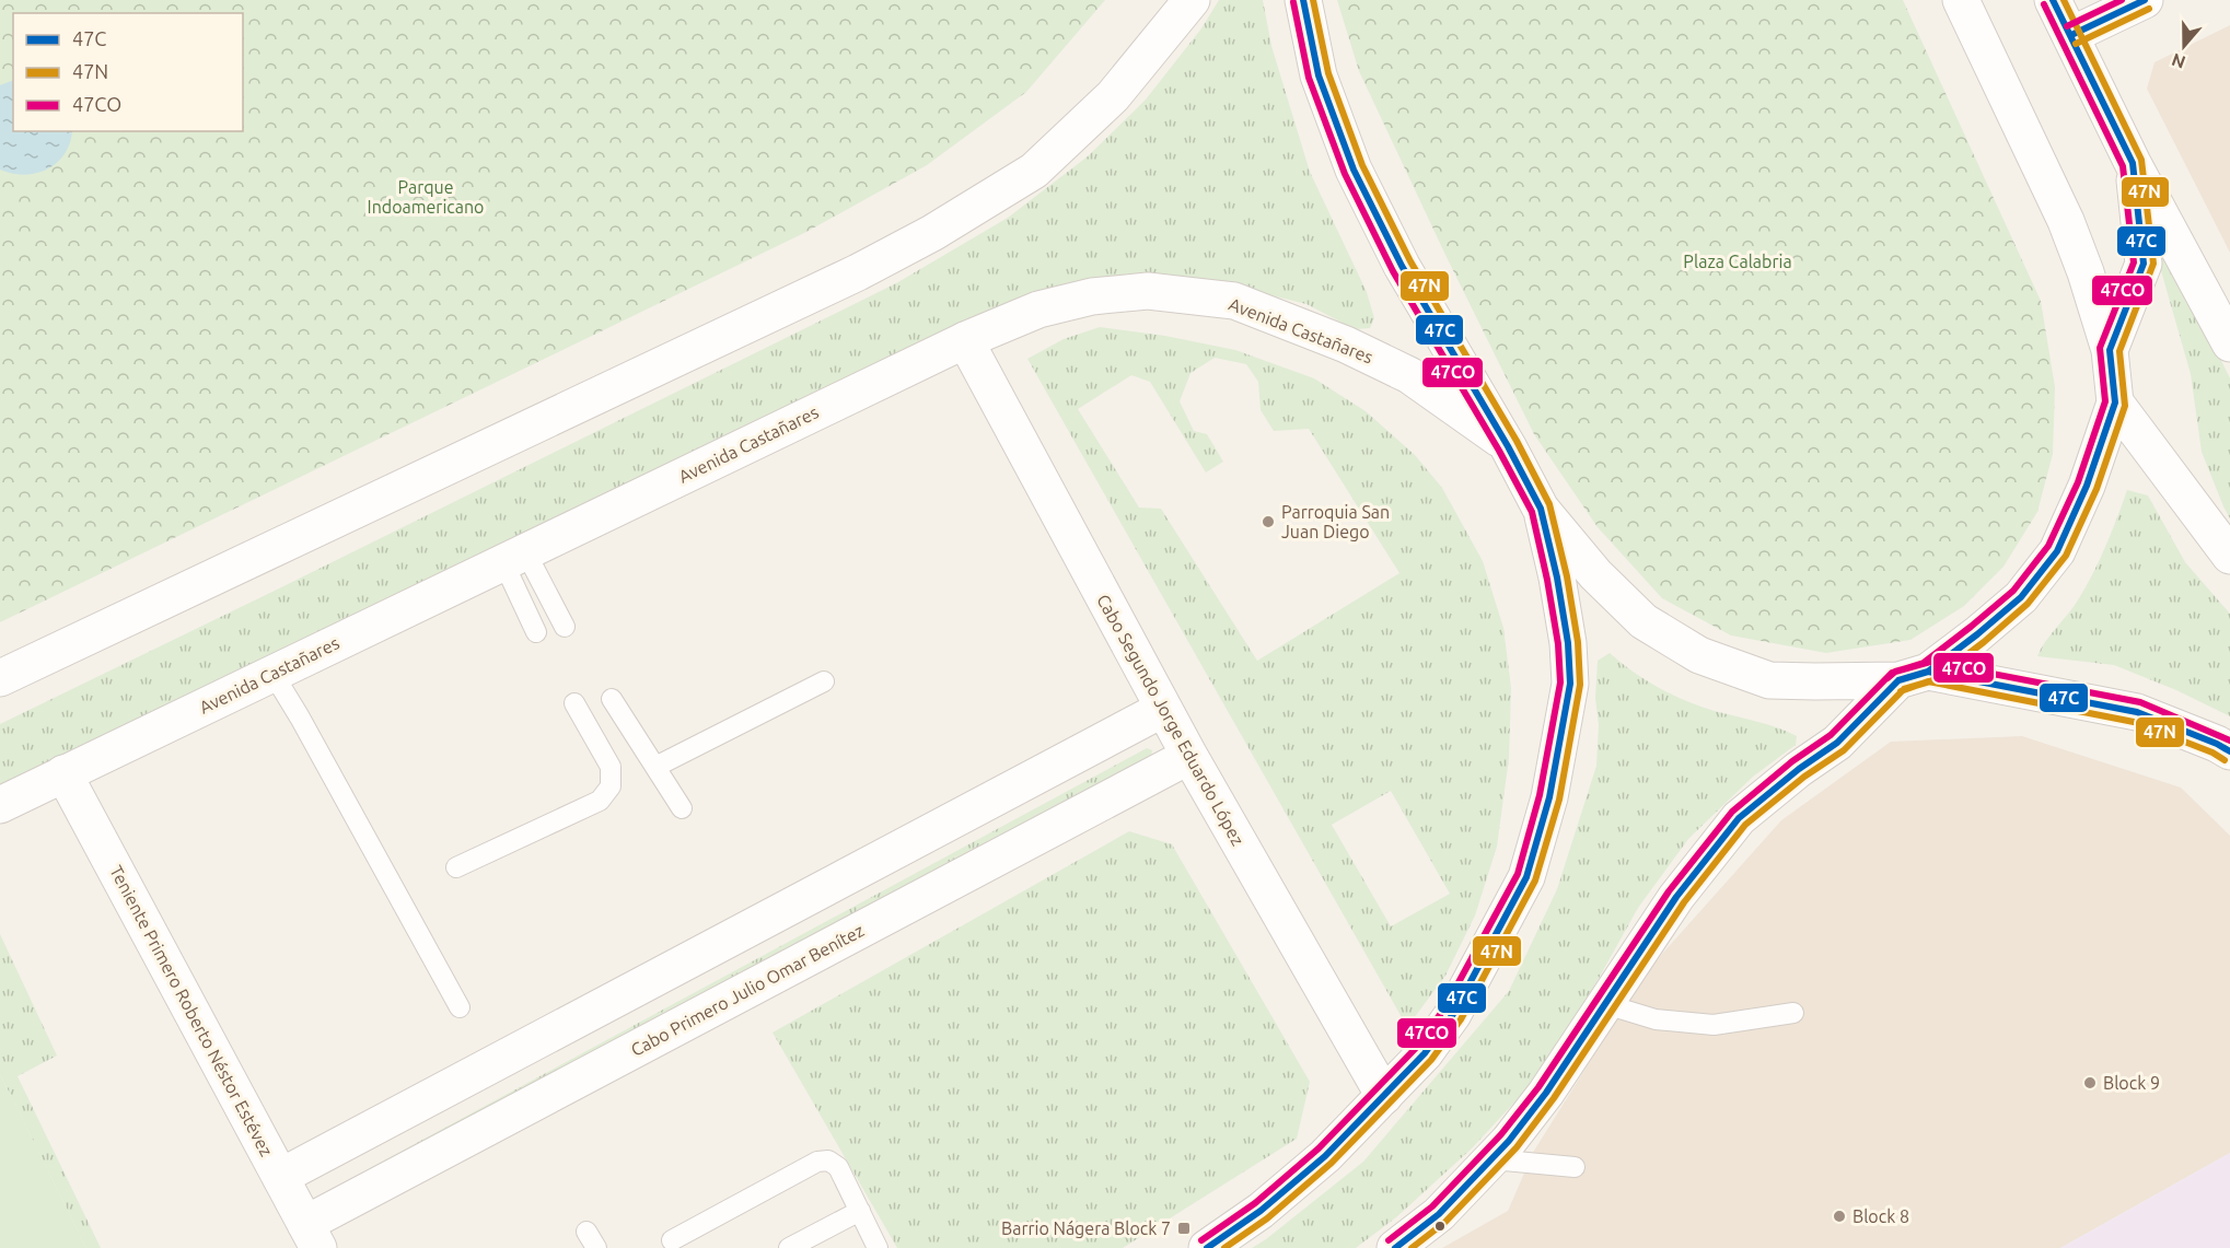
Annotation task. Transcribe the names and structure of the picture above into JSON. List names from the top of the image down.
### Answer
{
  "streets": {
    "street": [
      "Avenida Castañares",
      "Cabo Segundo Jorge Eduardo López",
      "Cabo Primero Julio Omar Benítez",
      "Teniente Primero Roberto Néstor Estévez"
    ]
  },
  "crossings": [
    ["Avenida Castañares", "Cabo Segundo Jorge Eduardo López"],
    ["Avenida Castañares", "Teniente Primero Roberto Néstor Estévez"],
    ["Cabo Segundo Jorge Eduardo López", "Cabo Primero Julio Omar Benítez"],
    ["Cabo Primero Julio Omar Benítez", "Teniente Primero Roberto Néstor Estévez"]
  ],
  "parks": ["Parque Indoamericano", "Plaza Calabria"],
  "places": {
    "other": ["Parroquia San Juan Diego", "Block 9", "Block 8"],
    "transit": ["Barrio Nágera Block 7"]
  },
  "lines": ["transit line 47C", "transit line 47N", "transit line 47CO"],
  "legend": ["47C", "47N", "47CO"],
  "north": "bottom"
}
